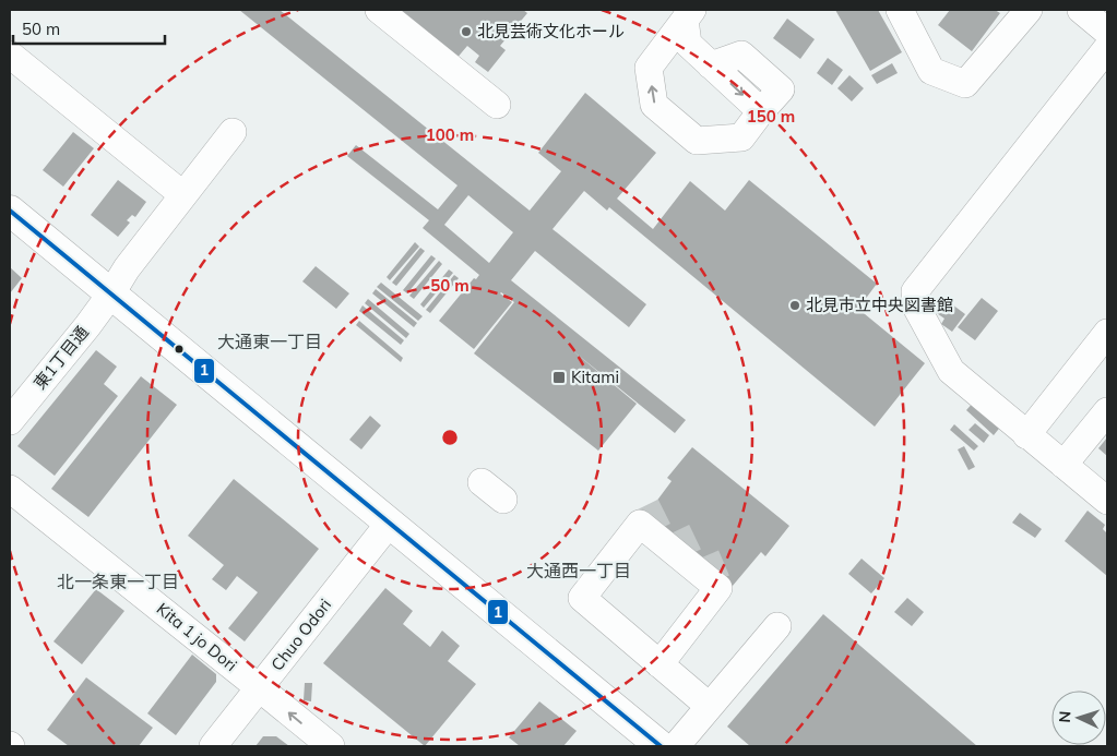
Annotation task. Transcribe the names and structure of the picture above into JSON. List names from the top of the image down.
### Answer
{
  "streets": {
    "street": ["東1丁目通", "Chuo Odori", "Kita 1 jo Dori"]
  },
  "crossings": [
    ["Chuo Odori", "Kita 1 jo Dori"]
  ],
  "districts": ["大通東一丁目", "大通西一丁目", "北一条東一丁目"],
  "places": {
    "other": ["北見芸術文化ホール", "北見市立中央図書館"],
    "transit": ["Kitami"]
  },
  "lines": ["transit line 1"],
  "scale_bar": "50 m",
  "north": "left",
  "rings": ["150 m", "100 m", "50 m"]
}
